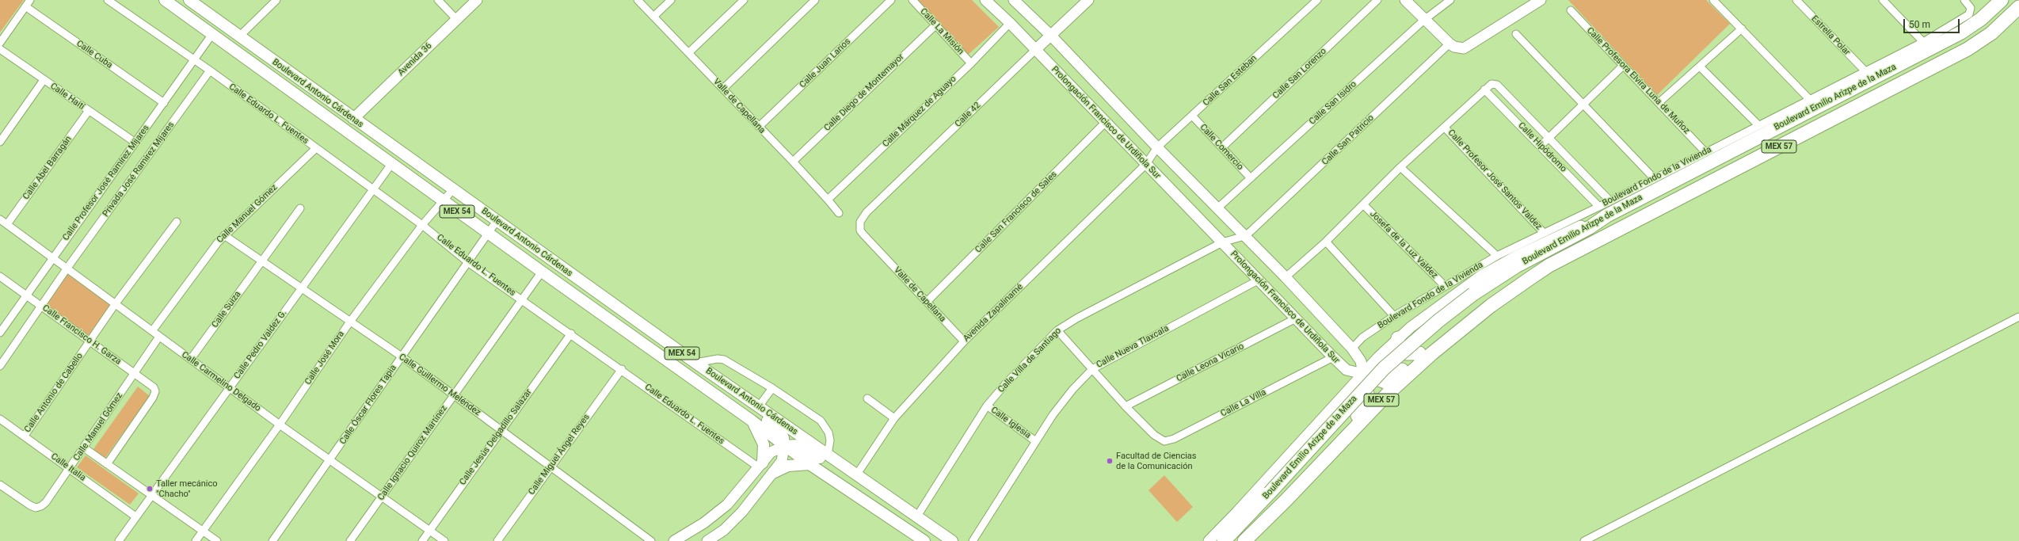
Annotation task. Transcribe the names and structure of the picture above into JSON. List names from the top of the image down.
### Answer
{
  "streets": {
    "highway": ["Boulevard Emilio Arizpe de la Maza", "MEX 57"],
    "main road": ["Boulevard Antonio Cárdenas", "MEX 54"],
    "street": [
      "Calle La Misión",
      "Estrella Polar",
      "Calle Cuba",
      "Avenida 36",
      "Calle Juan Larios",
      "Calle San Lorenzo",
      "Calle San Esteban",
      "Calle Profesora Elvira Luna de Muñoz",
      "Calle Diego de Montemayor",
      "Calle Haití",
      "Calle San Isidro",
      "Valle de Capellana",
      "Calle Márquez de Aguayo",
      "Calle Eduardo L. Fuentes",
      "Calle 42",
      "Prolongación Francisco de Urdiñola Sur",
      "Calle San Patricio",
      "Calle Comercio",
      "Calle Hipódromo",
      "Calle Abel Barragán",
      "Privada José Ramírez Mijares",
      "Boulevard Fondo de la Vivienda",
      "Calle Profesor José Santos Valdez",
      "Calle Profesor José Ramírez Mijares",
      "Calle San Francisco de Sales",
      "Calle Manuel Gómez",
      "Josefa de la Luz Valdez",
      "Calle Suiza",
      "Avenida Zapalinamé",
      "Calle Francisco H. Garza",
      "Calle Pedro Valdez G.",
      "Calle Nueva Tlaxcala",
      "Calle José Mora",
      "Calle Villa de Santiago",
      "Calle Leona Vicario",
      "Calle Carmelino Delgado",
      "Calle Guillermo Meléndez",
      "Calle Antonio de Cabello",
      "Calle La Villa",
      "Calle Óscar Flores Tapia",
      "Calle Iglesia",
      "Calle Jesús Delgadillo Salazar",
      "Calle Ignacio Quiroz Martínez",
      "Calle Miguel Ángel Reyes",
      "Calle Italia"
    ]
  },
  "crossings": [
    ["Calle La Misión", "Calle Diego de Montemayor"],
    ["Calle La Misión", "Calle Márquez de Aguayo"],
    ["Estrella Polar", "Boulevard Fondo de la Vivienda"],
    ["Calle Cuba", "Calle Profesor José Ramírez Mijares"],
    ["Avenida 36", "Boulevard Antonio Cárdenas"],
    ["Calle Juan Larios", "Valle de Capellana"],
    ["Calle San Lorenzo", "Calle Comercio"],
    ["Calle San Esteban", "Prolongación Francisco de Urdiñola Sur"],
    ["Calle San Esteban", "Calle Comercio"],
    ["Calle San Esteban", "Avenida Zapalinamé"],
    ["Calle Profesora Elvira Luna de Muñoz", "Boulevard Fondo de la Vivienda"],
    ["Calle Diego de Montemayor", "Valle de Capellana"],
    ["Boulevard Antonio Cárdenas", "Calle Profesor José Ramírez Mijares"],
    ["Boulevard Antonio Cárdenas", "MEX 54"],
    ["Boulevard Antonio Cárdenas", "Calle Pedro Valdez G."],
    ["Boulevard Antonio Cárdenas", "Calle José Mora"],
    ["Boulevard Antonio Cárdenas", "Calle Óscar Flores Tapia"],
    ["Boulevard Antonio Cárdenas", "Calle Ignacio Quiroz Martínez"],
    ["Calle Haití", "Calle Abel Barragán"],
    ["Calle Haití", "Calle Profesor José Ramírez Mijares"],
    ["Boulevard Emilio Arizpe de la Maza", "Calle Hipódromo"],
    ["Boulevard Emilio Arizpe de la Maza", "Boulevard Fondo de la Vivienda"],
    ["Calle San Isidro", "Calle Comercio"],
    ["Valle de Capellana", "Calle Márquez de Aguayo"],
    ["Valle de Capellana", "Calle 42"],
    ["Valle de Capellana", "Calle San Francisco de Sales"],
    ["Valle de Capellana", "Avenida Zapalinamé"],
    ["Calle Márquez de Aguayo", "Prolongación Francisco de Urdiñola Sur"],
    ["Calle Eduardo L. Fuentes", "Privada José Ramírez Mijares"],
    ["Calle Eduardo L. Fuentes", "Calle Profesor José Ramírez Mijares"],
    ["Calle Eduardo L. Fuentes", "Calle Manuel Gómez"],
    ["Calle Eduardo L. Fuentes", "Calle Pedro Valdez G."],
    ["Calle Eduardo L. Fuentes", "Calle José Mora"],
    ["Calle Eduardo L. Fuentes", "Calle Óscar Flores Tapia"],
    ["Calle Eduardo L. Fuentes", "Calle Jesús Delgadillo Salazar"],
    ["Calle Eduardo L. Fuentes", "Calle Ignacio Quiroz Martínez"],
    ["Calle Eduardo L. Fuentes", "Calle Miguel Ángel Reyes"],
    ["Calle 42", "Prolongación Francisco de Urdiñola Sur"],
    ["Prolongación Francisco de Urdiñola Sur", "Calle San Francisco de Sales"],
    ["Prolongación Francisco de Urdiñola Sur", "Avenida Zapalinamé"],
    ["Prolongación Francisco de Urdiñola Sur", "Calle Nueva Tlaxcala"],
    ["Prolongación Francisco de Urdiñola Sur", "Calle Villa de Santiago"],
    ["Prolongación Francisco de Urdiñola Sur", "Calle Leona Vicario"],
    ["Prolongación Francisco de Urdiñola Sur", "Calle La Villa"],
    ["Calle San Patricio", "Calle Villa de Santiago"],
    ["Calle Hipódromo", "Boulevard Fondo de la Vivienda"],
    ["Calle Abel Barragán", "Calle Carmelino Delgado"],
    ["Privada José Ramírez Mijares", "Calle Carmelino Delgado"],
    ["Boulevard Fondo de la Vivienda", "Calle Profesor José Santos Valdez"],
    ["Boulevard Fondo de la Vivienda", "Josefa de la Luz Valdez"],
    ["Calle Profesor José Ramírez Mijares", "Calle Francisco H. Garza"],
    ["Calle Profesor José Ramírez Mijares", "Calle Carmelino Delgado"],
    ["MEX 54", "Avenida Zapalinamé"],
    ["MEX 54", "Calle Villa de Santiago"],
    ["Calle Manuel Gómez", "Calle Francisco H. Garza"],
    ["Calle Manuel Gómez", "Calle Carmelino Delgado"],
    ["Calle Manuel Gómez", "Calle Guillermo Meléndez"],
    ["Calle Manuel Gómez", "Calle Italia"],
    ["Calle Suiza", "Calle Carmelino Delgado"],
    ["Calle Suiza", "Calle Guillermo Meléndez"],
    ["Calle Francisco H. Garza", "Calle Antonio de Cabello"],
    ["Calle Pedro Valdez G.", "Calle Carmelino Delgado"],
    ["Calle Pedro Valdez G.", "Calle Guillermo Meléndez"],
    ["Calle Pedro Valdez G.", "Calle Italia"],
    ["Calle Nueva Tlaxcala", "Calle Iglesia"],
    ["Calle José Mora", "Calle Carmelino Delgado"],
    ["Calle José Mora", "Calle Guillermo Meléndez"],
    ["Calle Villa de Santiago", "Calle Iglesia"],
    ["Calle Leona Vicario", "Calle La Villa"],
    ["Calle Carmelino Delgado", "Calle Antonio de Cabello"],
    ["Calle Carmelino Delgado", "Calle Óscar Flores Tapia"],
    ["Calle Carmelino Delgado", "Calle Jesús Delgadillo Salazar"],
    ["Calle Carmelino Delgado", "Calle Ignacio Quiroz Martínez"],
    ["Calle Guillermo Meléndez", "Calle Óscar Flores Tapia"],
    ["Calle Guillermo Meléndez", "Calle Jesús Delgadillo Salazar"],
    ["Calle Guillermo Meléndez", "Calle Ignacio Quiroz Martínez"],
    ["Calle Guillermo Meléndez", "Calle Miguel Ángel Reyes"],
    ["Calle Antonio de Cabello", "Calle Italia"]
  ],
  "places": ["Facultad de Ciencias de la Comunicación", "Taller mecánico \"Chacho\""],
  "scale_bar": "50 m"
}
